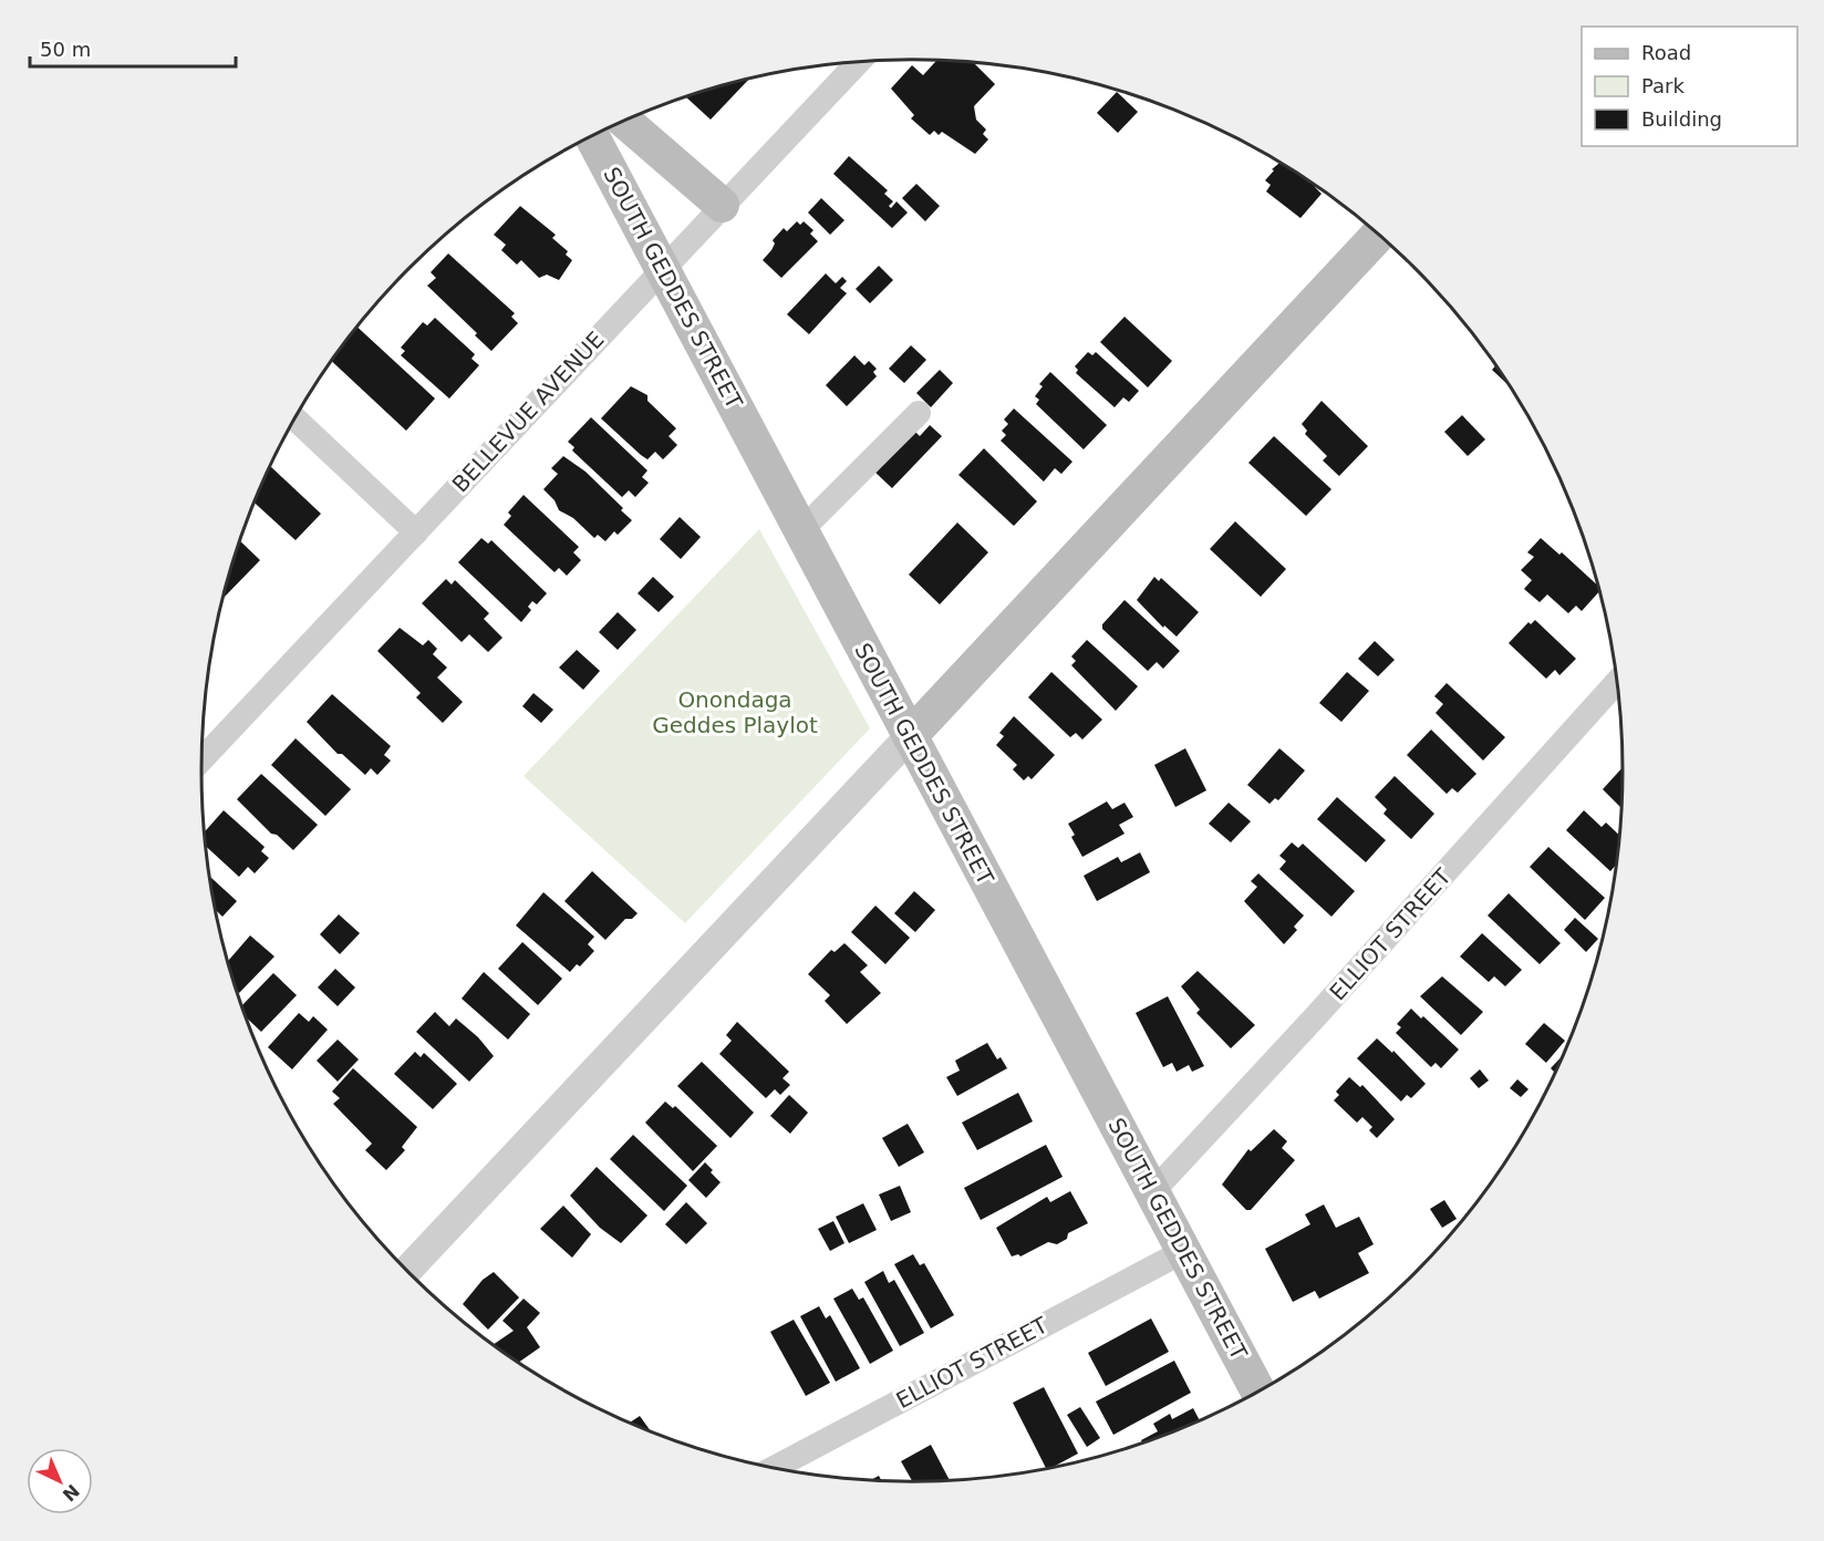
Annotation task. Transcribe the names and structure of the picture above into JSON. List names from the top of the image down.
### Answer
{
  "streets": {
    "main road": ["SOUTH GEDDES STREET"],
    "street": ["BELLEVUE AVENUE", "ELLIOT STREET"]
  },
  "crossings": [
    ["SOUTH GEDDES STREET", "BELLEVUE AVENUE"],
    ["SOUTH GEDDES STREET", "ELLIOT STREET"]
  ],
  "parks": ["Onondaga Geddes Playlot"],
  "legend": ["Road", "Park", "Building"],
  "scale_bar": "50 m",
  "north": "bottom right"
}
